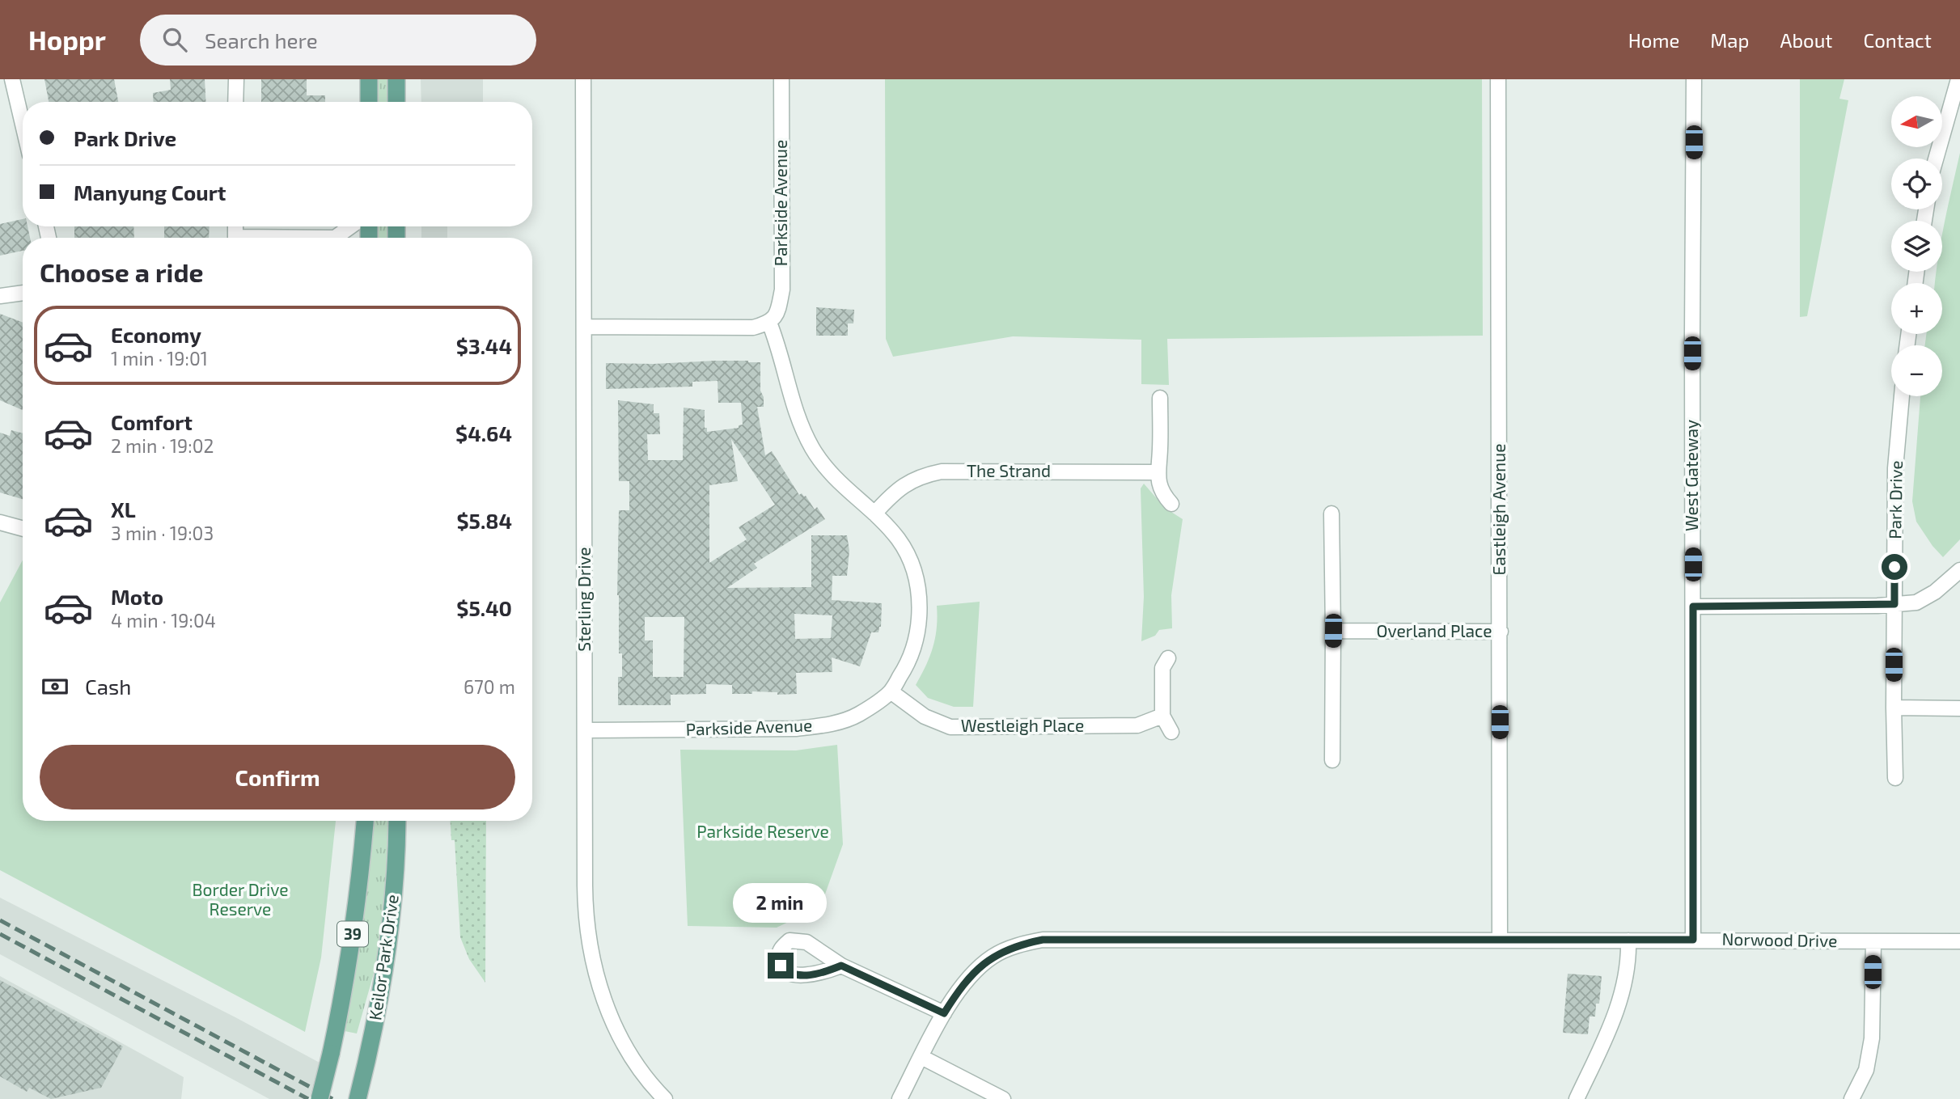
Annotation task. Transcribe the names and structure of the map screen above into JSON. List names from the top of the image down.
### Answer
{
  "streets": {
    "main road": ["39", "Keilor Park Drive"],
    "street": [
      "Parkside Avenue",
      "The Strand",
      "West Gateway",
      "Park Drive",
      "Eastleigh Avenue",
      "Sterling Drive",
      "Overland Place",
      "Westleigh Place",
      "Norwood Drive"
    ]
  },
  "crossings": [
    ["Parkside Avenue", "The Strand"],
    ["Parkside Avenue", "Sterling Drive"],
    ["Parkside Avenue", "Westleigh Place"],
    ["West Gateway", "Norwood Drive"],
    ["Eastleigh Avenue", "Overland Place"],
    ["Eastleigh Avenue", "Norwood Drive"]
  ],
  "parks": ["Parkside Reserve", "Border Drive Reserve"],
  "north": "left",
  "page": {
    "header": "Hoppr",
    "search": "Search here",
    "nav": [
      "Home",
      "Map",
      "About",
      "Contact"
    ],
    "map_buttons": ["+", "−"],
    "banner": ["Park Drive", "Manyung Court"],
    "heading": "Choose a ride",
    "list": [
      {
        "name": "Economy",
        "note": "1 min · 19:01",
        "value": "$3.44"
      },
      {
        "name": "Comfort",
        "note": "2 min · 19:02",
        "value": "$4.64"
      },
      {
        "name": "XL",
        "note": "3 min · 19:03",
        "value": "$5.84"
      },
      {
        "name": "Moto",
        "note": "4 min · 19:04",
        "value": "$5.40"
      }
    ],
    "pay": ["Cash", "670 m"],
    "buttons": "Confirm",
    "bubble": "2 min"
  }
}
